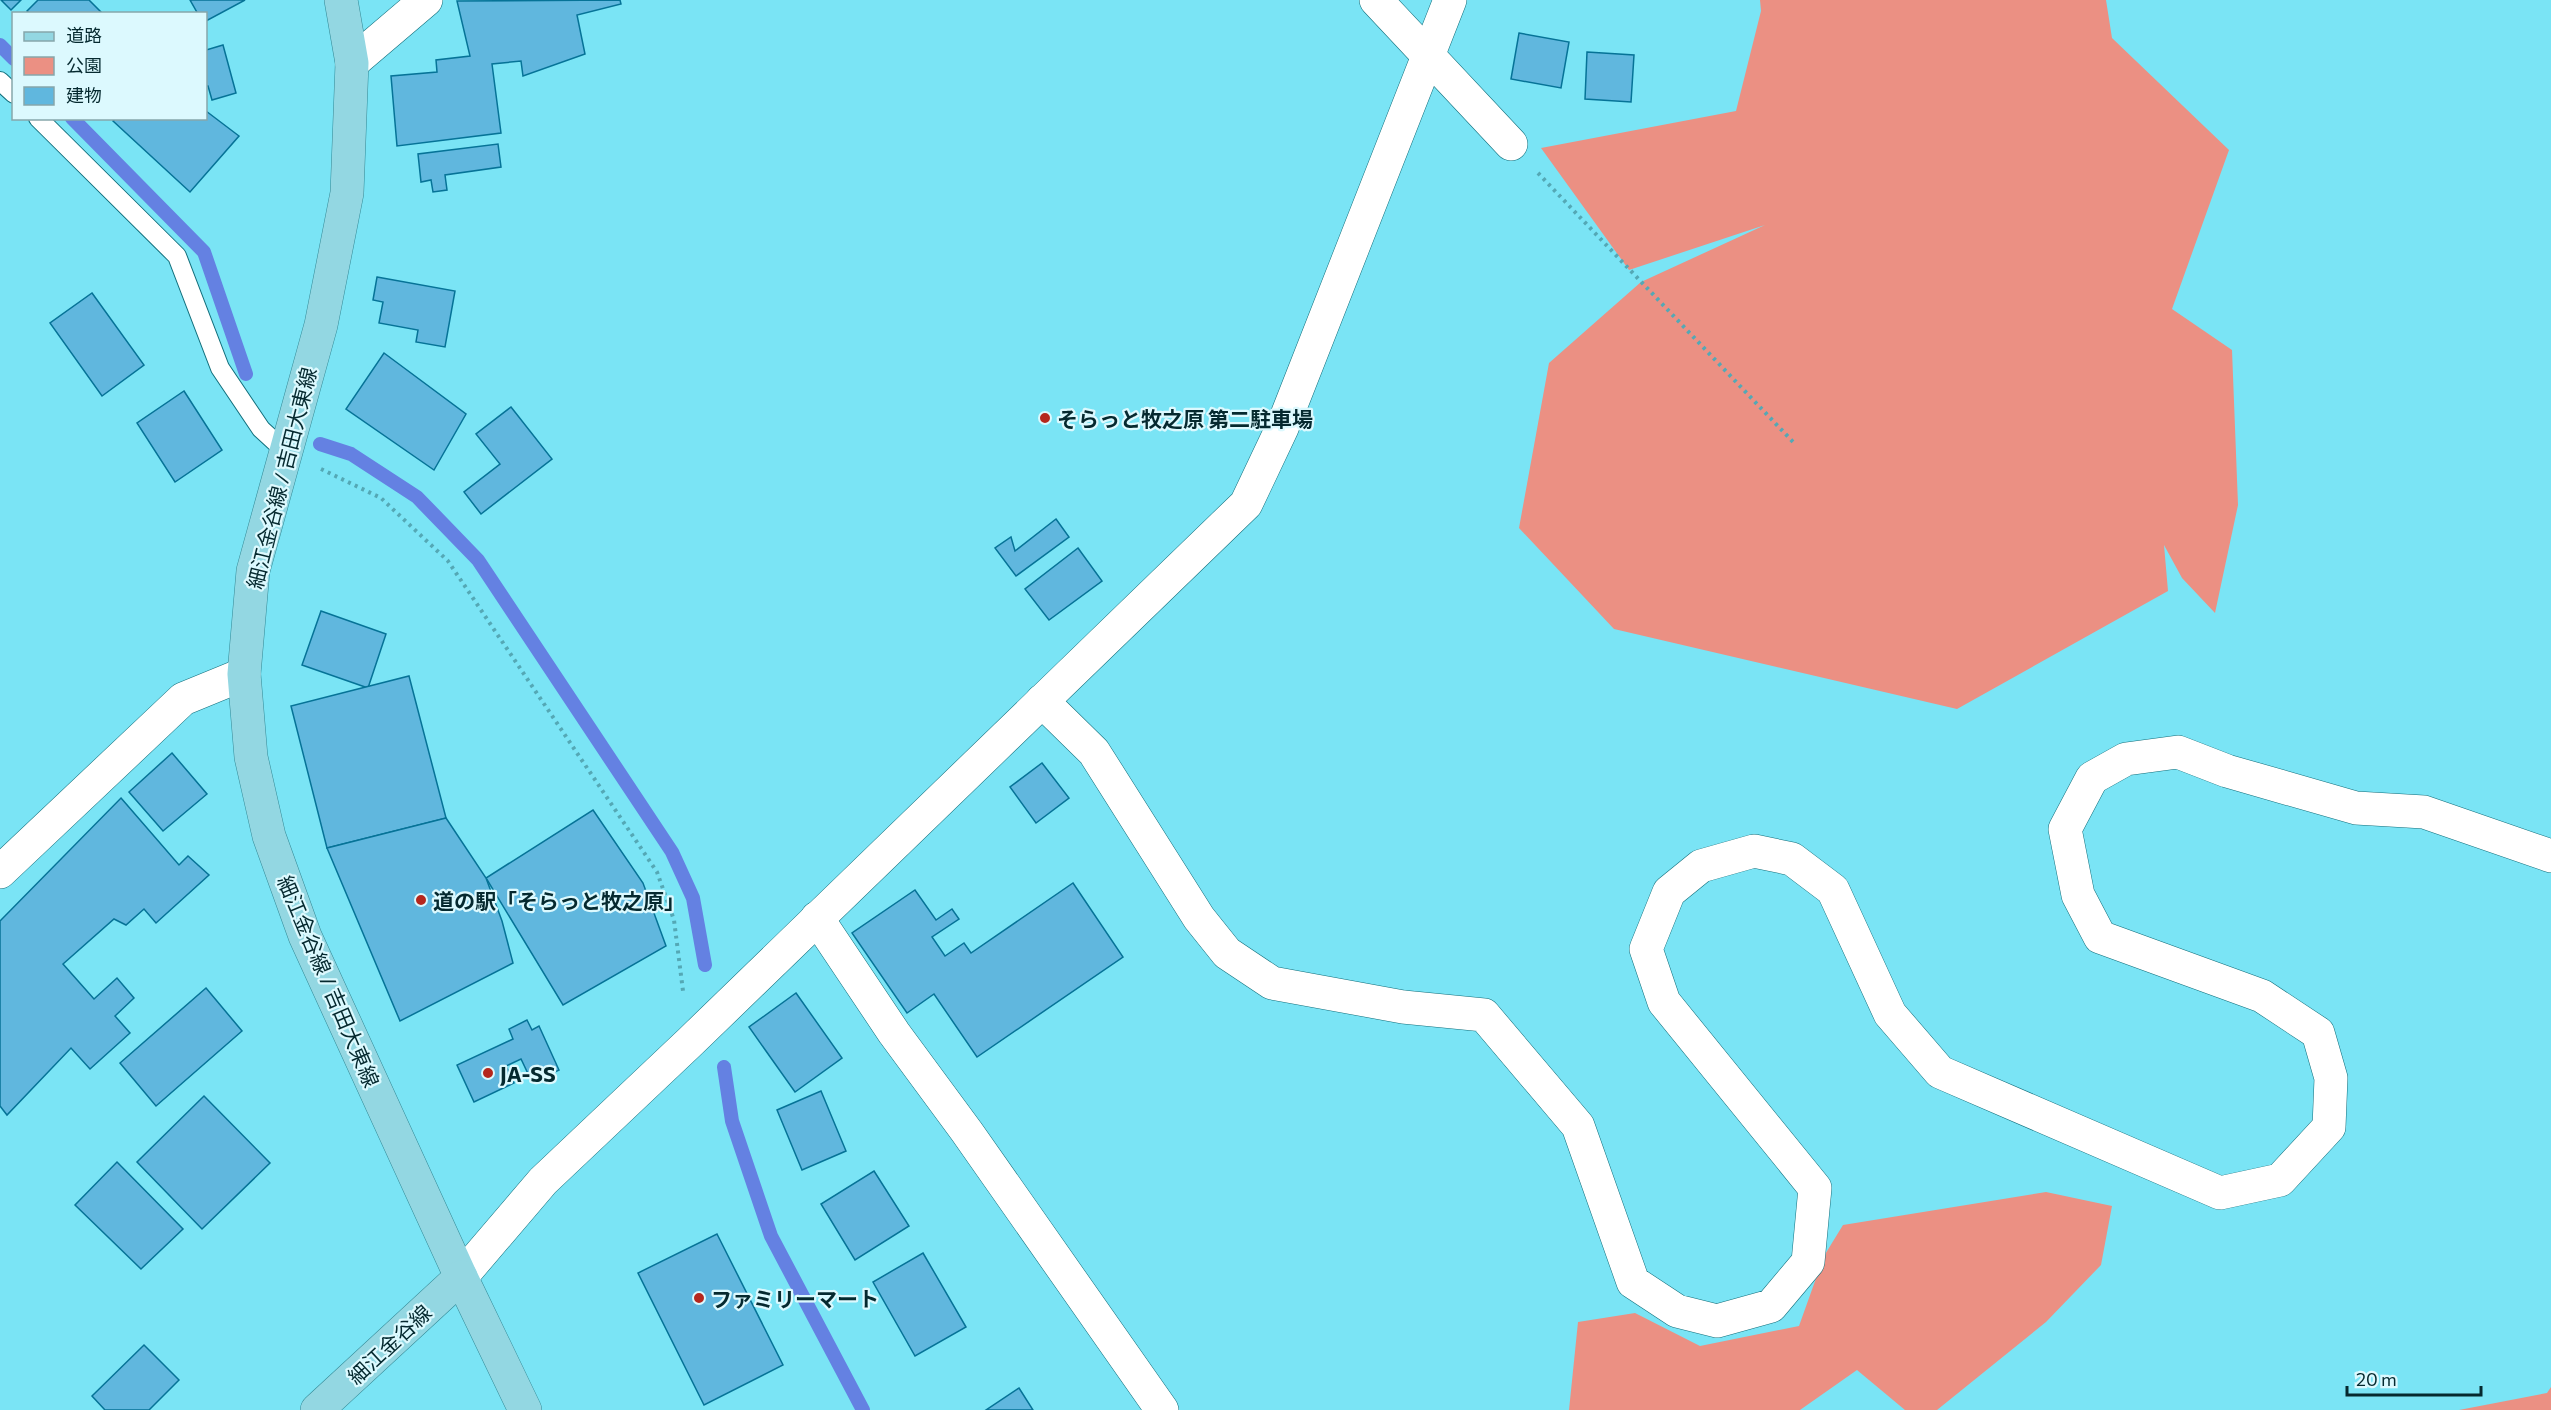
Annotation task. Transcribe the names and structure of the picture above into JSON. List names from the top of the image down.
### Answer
{
  "streets": {
    "main road": ["細江金谷線 / 吉田大東線", "細江金谷線"]
  },
  "crossings": [
    ["細江金谷線 / 吉田大東線", "細江金谷線"]
  ],
  "places": [
    "そらっと牧之原 第二駐車場",
    "道の駅「そらっと牧之原」",
    "JA-SS",
    "ファミリーマート"
  ],
  "legend": ["道路", "公園", "建物"],
  "scale_bar": "20 m"
}
